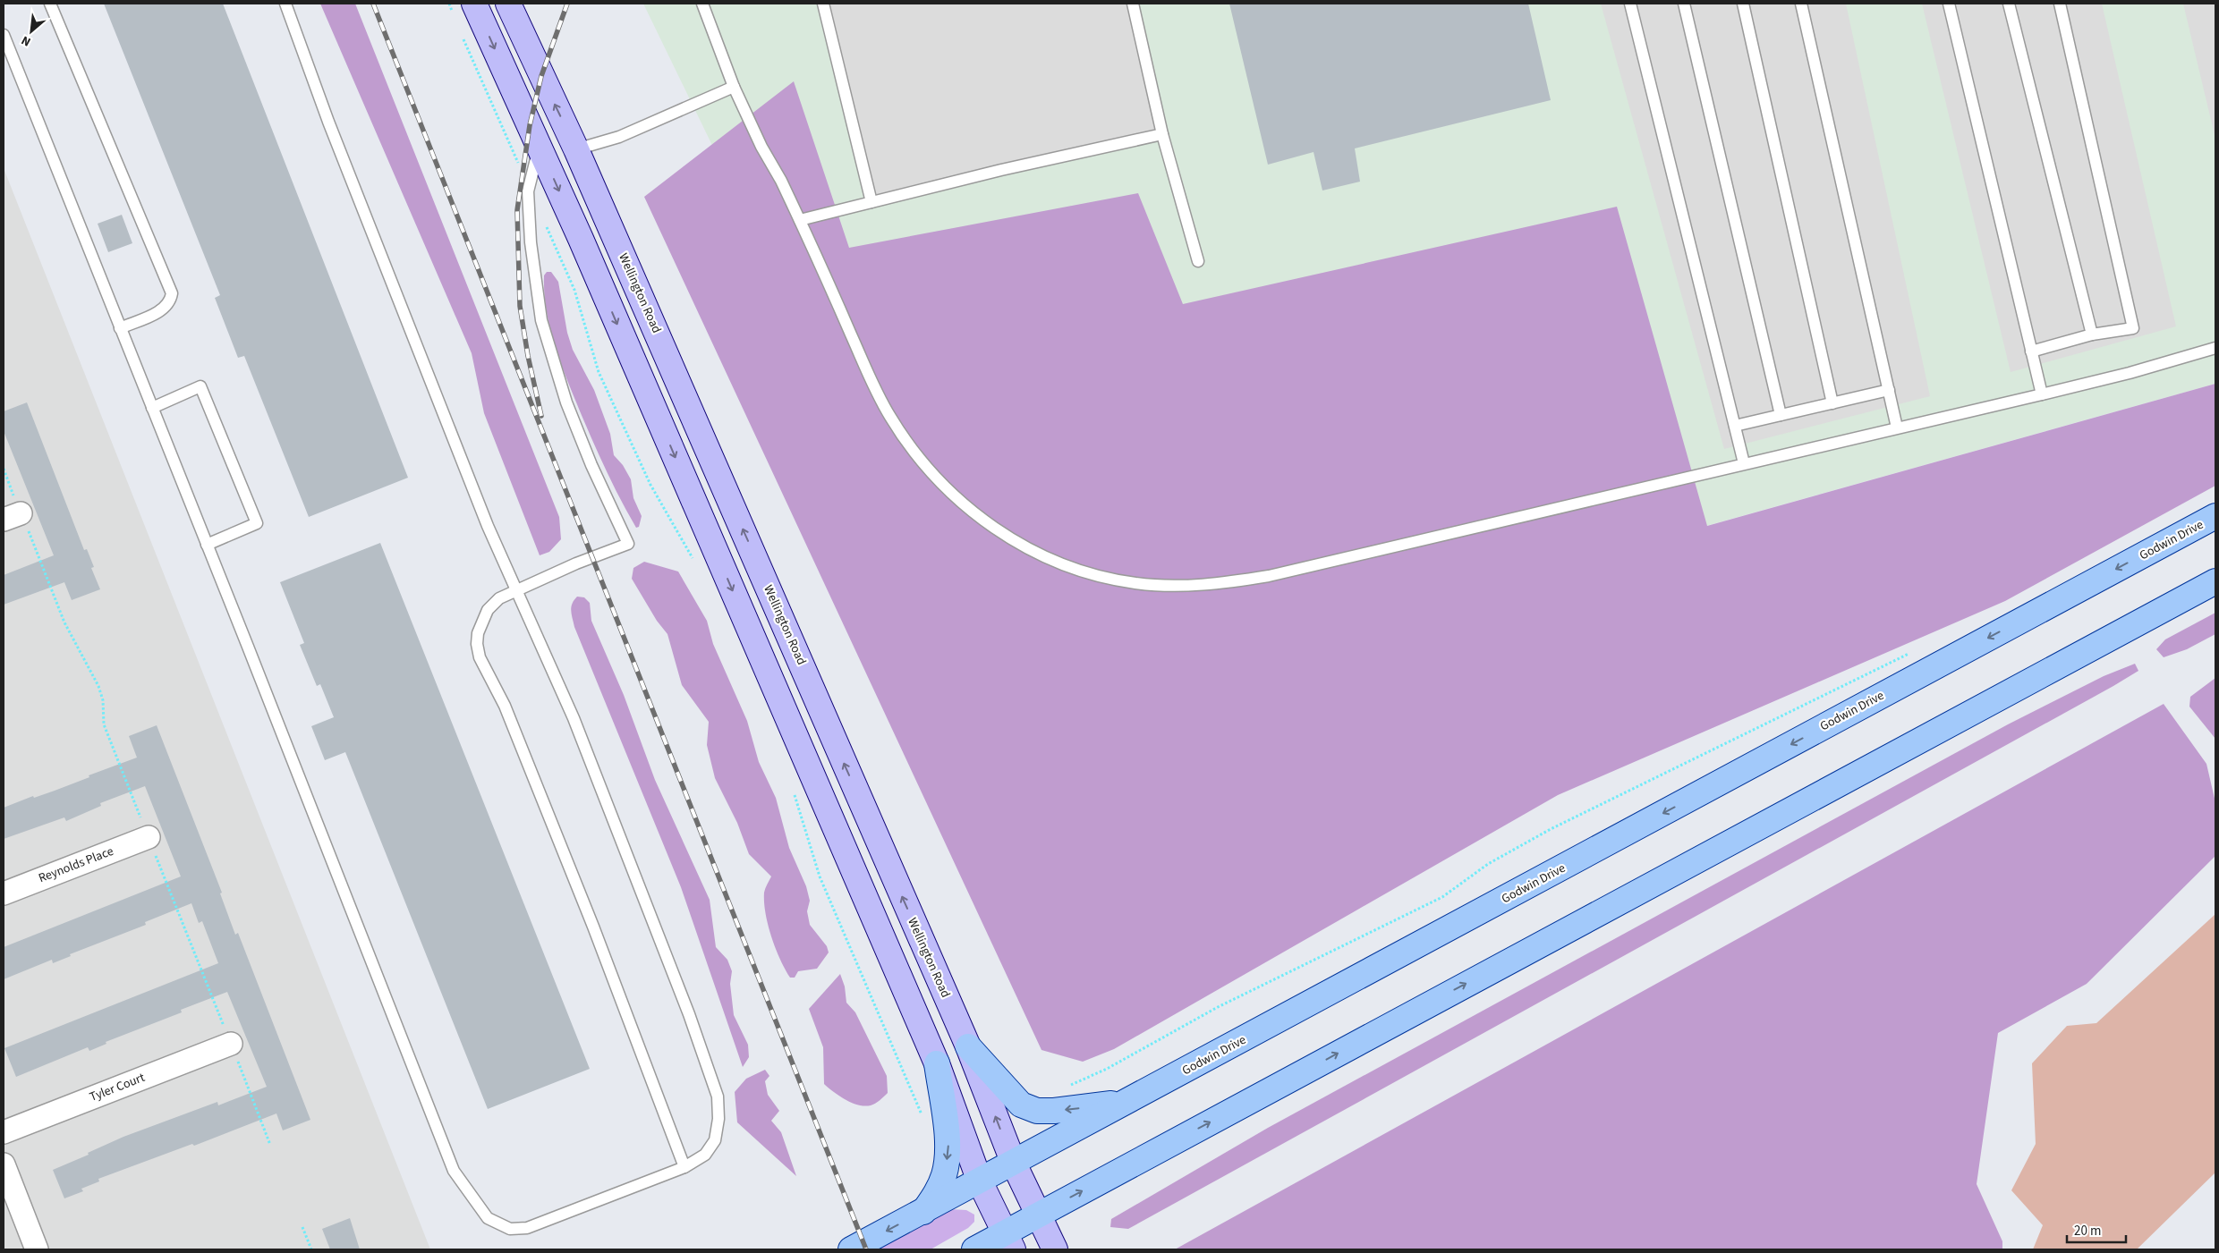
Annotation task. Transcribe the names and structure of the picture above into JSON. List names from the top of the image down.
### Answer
{
  "streets": {
    "main road": ["Wellington Road", "Godwin Drive"],
    "street": ["Reynolds Place", "Tyler Court"]
  },
  "crossings": [
    ["Wellington Road", "Godwin Drive"]
  ],
  "scale_bar": "20 m",
  "north": "bottom left"
}
